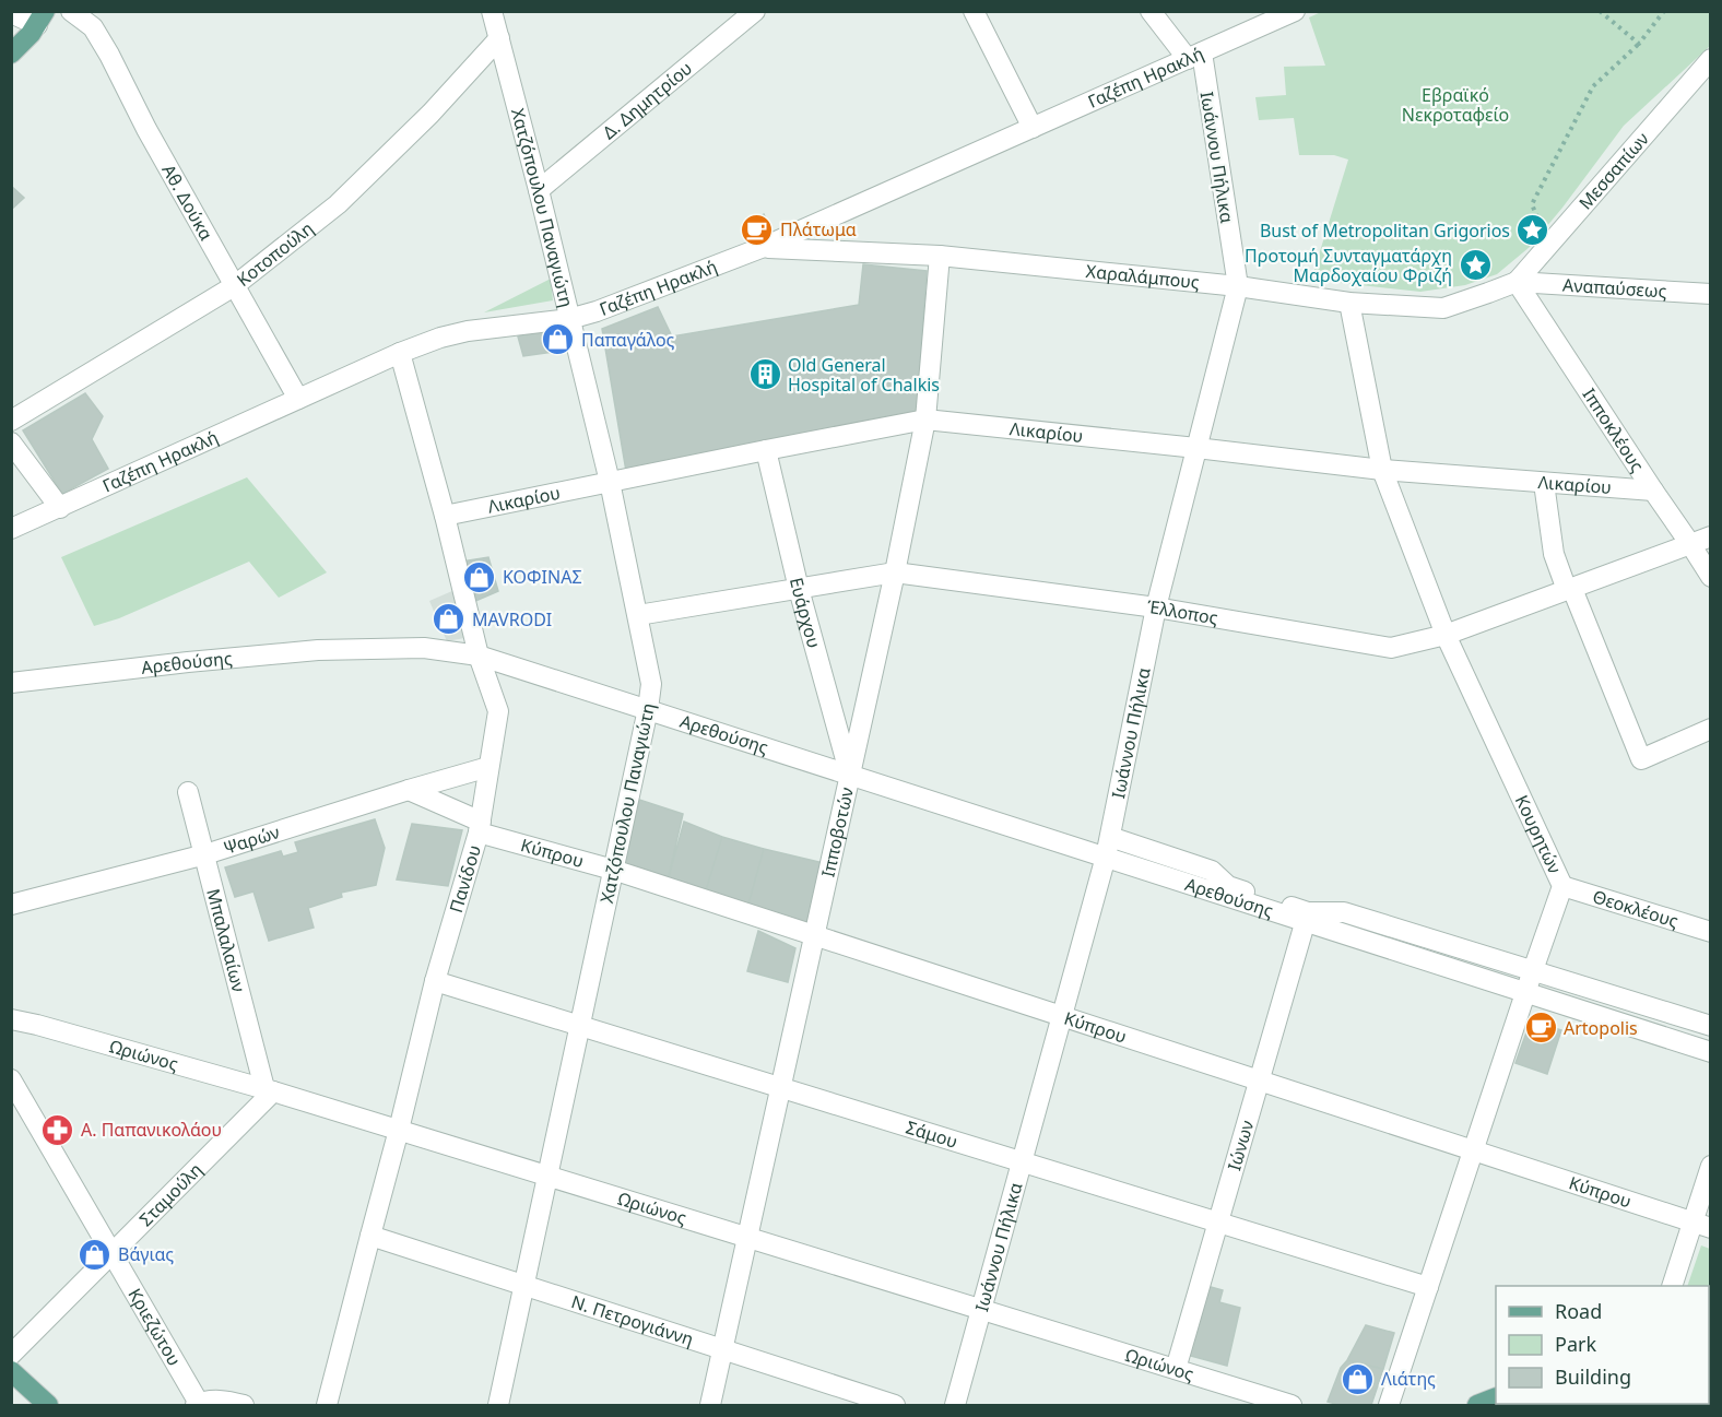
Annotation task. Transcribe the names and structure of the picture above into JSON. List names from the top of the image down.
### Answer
{
  "streets": {
    "street": [
      "Γαζέπη Ηρακλή",
      "Δ. Δημητρίου",
      "Ιωάννου Πήλικα",
      "Μεσσαπίων",
      "Αθ. Δούκα",
      "Χατζόπουλου Παναγιώτη",
      "Κοτοπούλη",
      "Χαραλάμπους",
      "Αναπαύσεως",
      "Ιπποκλέους",
      "Λικαρίου",
      "Έλλοπος",
      "Ευάρχου",
      "Αρεθούσης",
      "Ιπποβοτών",
      "Κουρητών",
      "Ψαρών",
      "Κύπρου",
      "Πανίδου",
      "Θεοκλέους",
      "Μπαλαλαίων",
      "Ωριώνος",
      "Σάμου",
      "Ιώνων",
      "Σταμούλη",
      "Ν. Πετρογιάννη",
      "Κριεζώτου"
    ]
  },
  "crossings": [
    ["Γαζέπη Ηρακλή", "Ιωάννου Πήλικα"],
    ["Γαζέπη Ηρακλή", "Αθ. Δούκα"],
    ["Γαζέπη Ηρακλή", "Χατζόπουλου Παναγιώτη"],
    ["Γαζέπη Ηρακλή", "Χαραλάμπους"],
    ["Γαζέπη Ηρακλή", "Πανίδου"],
    ["Δ. Δημητρίου", "Χατζόπουλου Παναγιώτη"],
    ["Ιωάννου Πήλικα", "Χαραλάμπους"],
    ["Ιωάννου Πήλικα", "Λικαρίου"],
    ["Ιωάννου Πήλικα", "Έλλοπος"],
    ["Ιωάννου Πήλικα", "Αρεθούσης"],
    ["Ιωάννου Πήλικα", "Κύπρου"],
    ["Ιωάννου Πήλικα", "Ωριώνος"],
    ["Ιωάννου Πήλικα", "Σάμου"],
    ["Μεσσαπίων", "Χαραλάμπους"],
    ["Μεσσαπίων", "Αναπαύσεως"],
    ["Μεσσαπίων", "Ιπποκλέους"],
    ["Αθ. Δούκα", "Κοτοπούλη"],
    ["Χατζόπουλου Παναγιώτη", "Κοτοπούλη"],
    ["Χατζόπουλου Παναγιώτη", "Λικαρίου"],
    ["Χατζόπουλου Παναγιώτη", "Έλλοπος"],
    ["Χατζόπουλου Παναγιώτη", "Αρεθούσης"],
    ["Χατζόπουλου Παναγιώτη", "Κύπρου"],
    ["Χατζόπουλου Παναγιώτη", "Ωριώνος"],
    ["Χατζόπουλου Παναγιώτη", "Σάμου"],
    ["Χατζόπουλου Παναγιώτη", "Ν. Πετρογιάννη"],
    ["Χαραλάμπους", "Αναπαύσεως"],
    ["Χαραλάμπους", "Ιπποκλέους"],
    ["Χαραλάμπους", "Ιπποβοτών"],
    ["Χαραλάμπους", "Κουρητών"],
    ["Αναπαύσεως", "Ιπποκλέους"],
    ["Ιπποκλέους", "Λικαρίου"],
    ["Ιπποκλέους", "Έλλοπος"],
    ["Λικαρίου", "Ευάρχου"],
    ["Λικαρίου", "Ιπποβοτών"],
    ["Λικαρίου", "Κουρητών"],
    ["Λικαρίου", "Πανίδου"],
    ["Έλλοπος", "Ευάρχου"],
    ["Έλλοπος", "Ιπποβοτών"],
    ["Έλλοπος", "Κουρητών"],
    ["Ευάρχου", "Αρεθούσης"],
    ["Ευάρχου", "Ιπποβοτών"],
    ["Αρεθούσης", "Ιπποβοτών"],
    ["Αρεθούσης", "Κουρητών"],
    ["Αρεθούσης", "Πανίδου"],
    ["Αρεθούσης", "Ιώνων"],
    ["Ιπποβοτών", "Κύπρου"],
    ["Ιπποβοτών", "Ωριώνος"],
    ["Ιπποβοτών", "Σάμου"],
    ["Ιπποβοτών", "Ν. Πετρογιάννη"],
    ["Κουρητών", "Κύπρου"],
    ["Κουρητών", "Θεοκλέους"],
    ["Κουρητών", "Σάμου"],
    ["Ψαρών", "Κύπρου"],
    ["Ψαρών", "Πανίδου"],
    ["Ψαρών", "Μπαλαλαίων"],
    ["Κύπρου", "Πανίδου"],
    ["Κύπρου", "Ιώνων"],
    ["Πανίδου", "Ωριώνος"],
    ["Πανίδου", "Σάμου"],
    ["Πανίδου", "Ν. Πετρογιάννη"],
    ["Μπαλαλαίων", "Ωριώνος"],
    ["Μπαλαλαίων", "Σταμούλη"],
    ["Ωριώνος", "Ιώνων"],
    ["Ωριώνος", "Σταμούλη"],
    ["Σάμου", "Ιώνων"],
    ["Σταμούλη", "Κριεζώτου"]
  ],
  "parks": ["Εβραϊκό Νεκροταφείο"],
  "places": {
    "cafe": ["Πλάτωμα", "Artopolis"],
    "place": ["Bust of Metropolitan Grigorios", "Προτομή Συνταγματάρχη Μαρδοχαίου Φριζή"],
    "shop": [
      "Παπαγάλος",
      "ΚΟΦΙΝΑΣ",
      "MAVRODI",
      "Βάγιας",
      "Λιάτης"
    ],
    "building": ["Old General Hospital of Chalkis"],
    "pharmacy": ["Α. Παπανικολάου"]
  },
  "legend": ["Road", "Park", "Building"]
}
